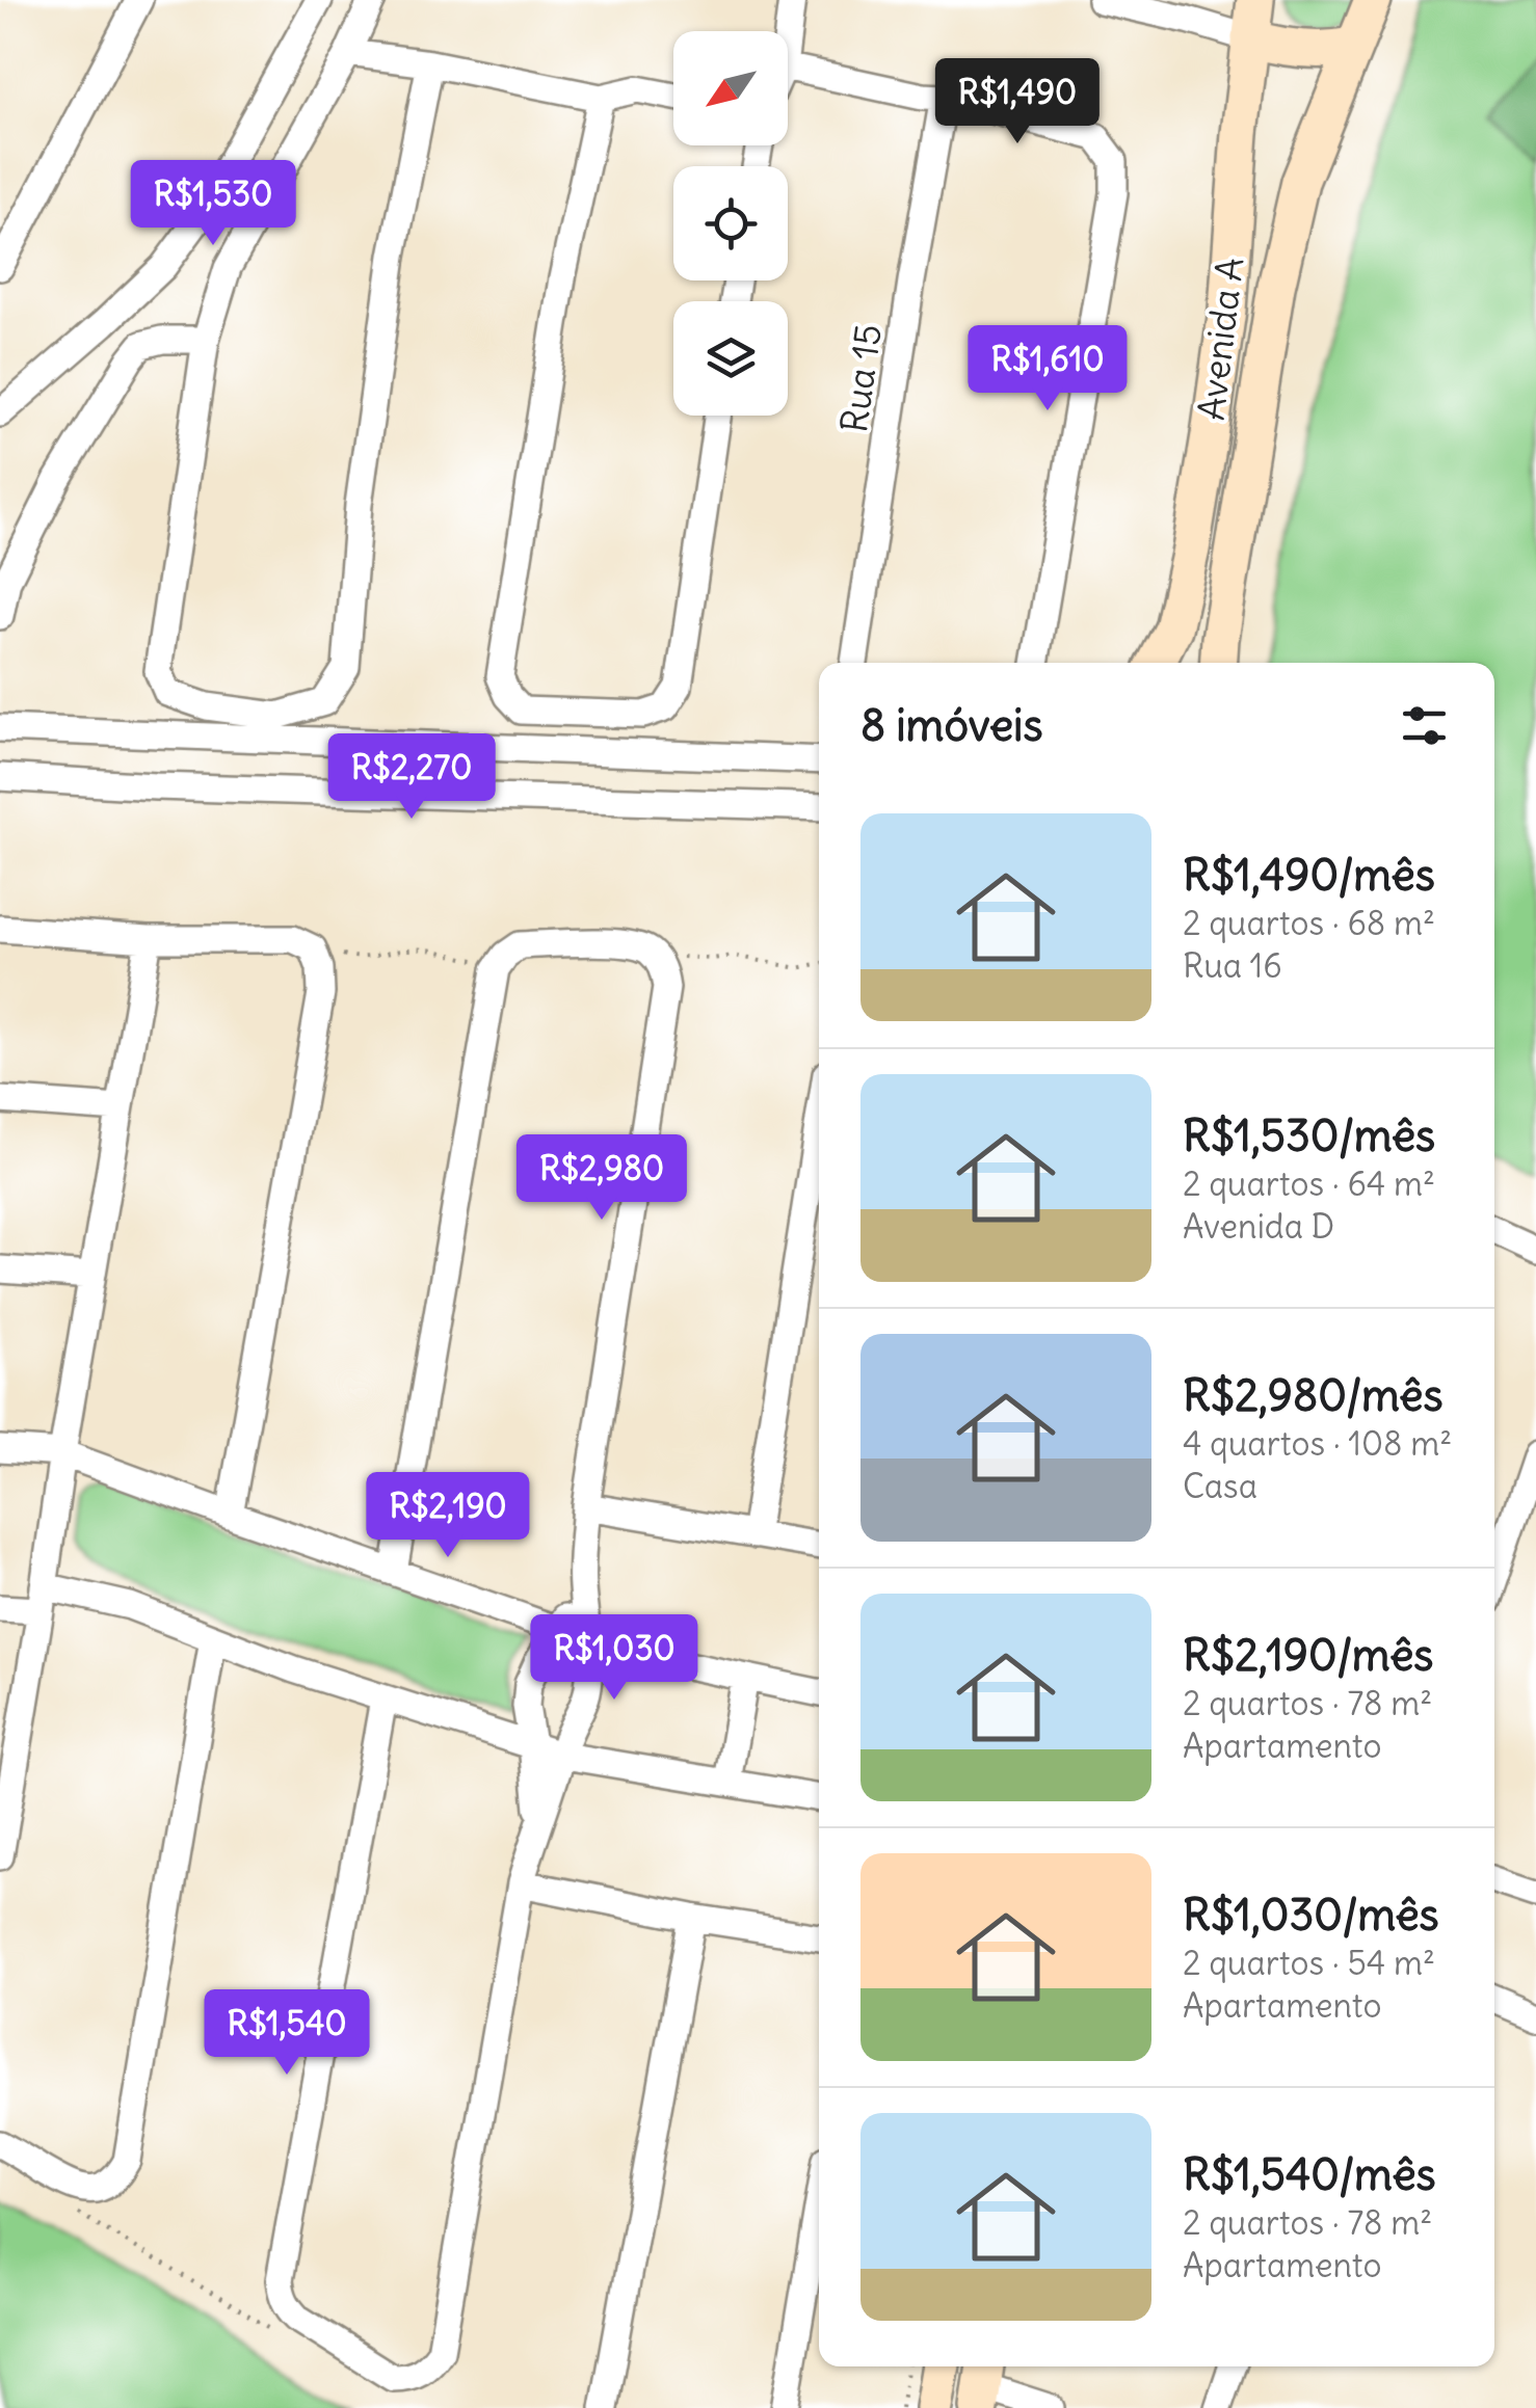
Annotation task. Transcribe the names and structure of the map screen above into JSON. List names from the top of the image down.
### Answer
{
  "streets": {
    "main road": ["Avenida A"],
    "street": ["Rua 15"]
  },
  "north": "bottom left",
  "page": {
    "price": [
      "R$1,490",
      "R$1,530",
      "R$1,610",
      "R$2,270",
      "R$2,980",
      "R$2,190",
      "R$1,030",
      "R$1,540"
    ],
    "heading": "8 imóveis",
    "list": [
      {
        "name": "R$1,490/mês",
        "note": "2 quartos · 68 m² · Rua 16"
      },
      {
        "name": "R$1,530/mês",
        "note": "2 quartos · 64 m² · Avenida D"
      },
      {
        "name": "R$2,980/mês",
        "note": "4 quartos · 108 m² · Casa"
      },
      {
        "name": "R$2,190/mês",
        "note": "2 quartos · 78 m² · Apartamento"
      },
      {
        "name": "R$1,030/mês",
        "note": "2 quartos · 54 m² · Apartamento"
      },
      {
        "name": "R$1,540/mês",
        "note": "2 quartos · 78 m² · Apartamento"
      }
    ]
  }
}
